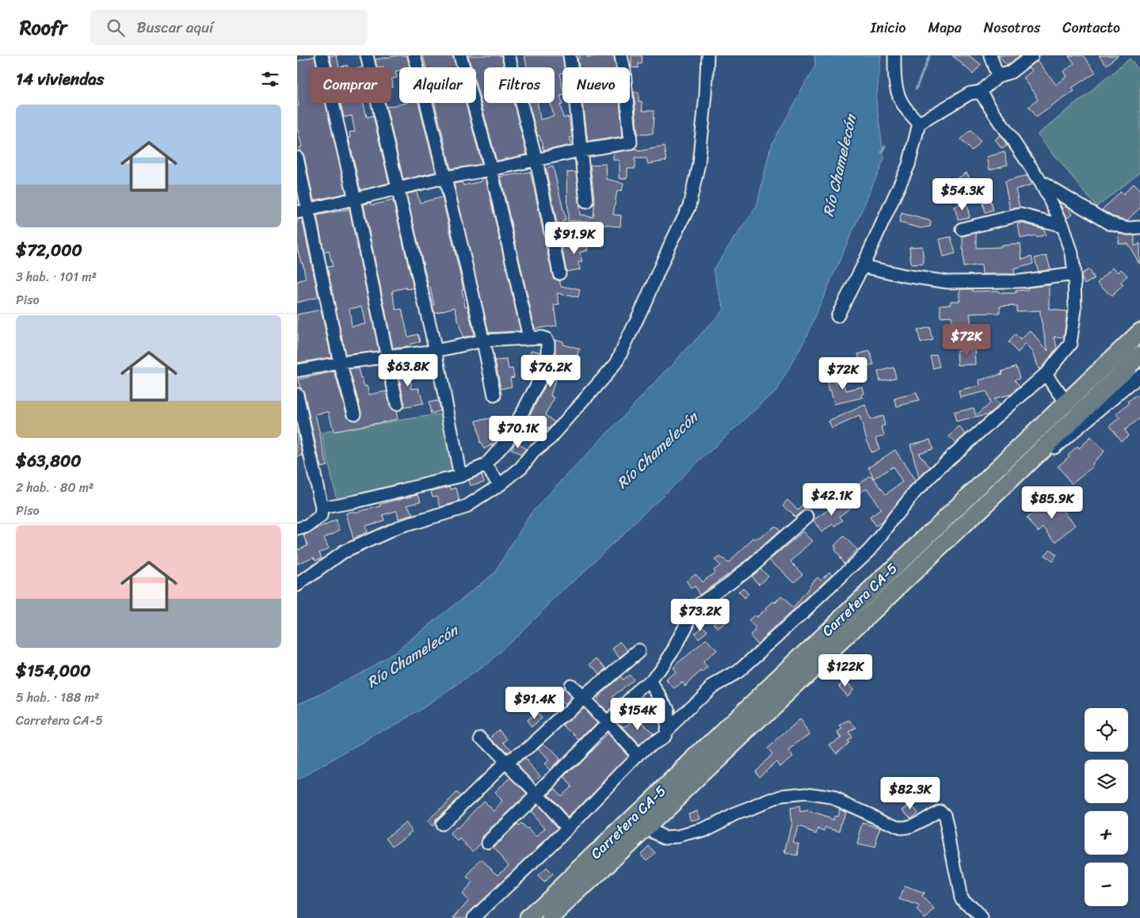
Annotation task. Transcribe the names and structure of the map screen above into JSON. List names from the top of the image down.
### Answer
{
  "streets": {
    "highway": ["Carretera CA-5"]
  },
  "water": ["Río Chamelecón"],
  "page": {
    "header": "Roofr",
    "search": "Buscar aquí",
    "nav": [
      "Inicio",
      "Mapa",
      "Nosotros",
      "Contacto"
    ],
    "heading": "14 viviendas",
    "chip": [
      "Comprar",
      "Alquilar",
      "Filtros",
      "Nuevo"
    ],
    "list": [
      {
        "name": "$72,000",
        "note": "3 hab. · 101 m² · Piso"
      },
      {
        "name": "$63,800",
        "note": "2 hab. · 80 m² · Piso"
      },
      {
        "name": "$154,000",
        "note": "5 hab. · 188 m² · Carretera CA-5"
      }
    ],
    "price": [
      "$54.3K",
      "$91.9K",
      "$72K",
      "$63.8K",
      "$76.2K",
      "$72K",
      "$70.1K",
      "$42.1K",
      "$85.9K",
      "$73.2K",
      "$122K",
      "$91.4K",
      "$154K",
      "$82.3K"
    ],
    "map_buttons": ["+", "−"]
  }
}
